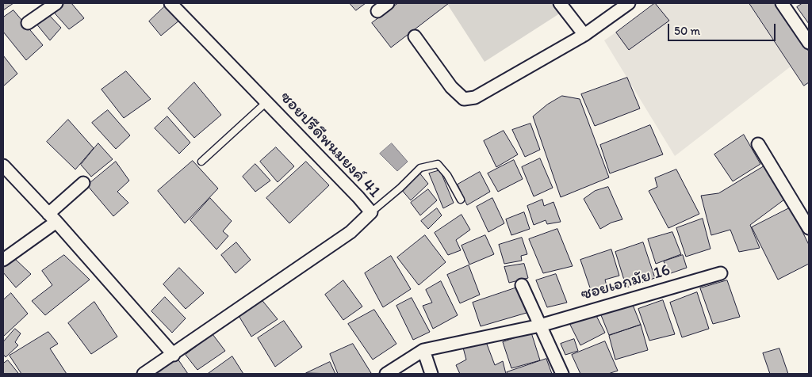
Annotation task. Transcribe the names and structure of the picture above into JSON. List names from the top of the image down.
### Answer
{
  "streets": {
    "street": ["ซอยปรีดีพนมยงค์ 41", "ซอยเอกมัย 16"]
  },
  "scale_bar": "50 m"
}
